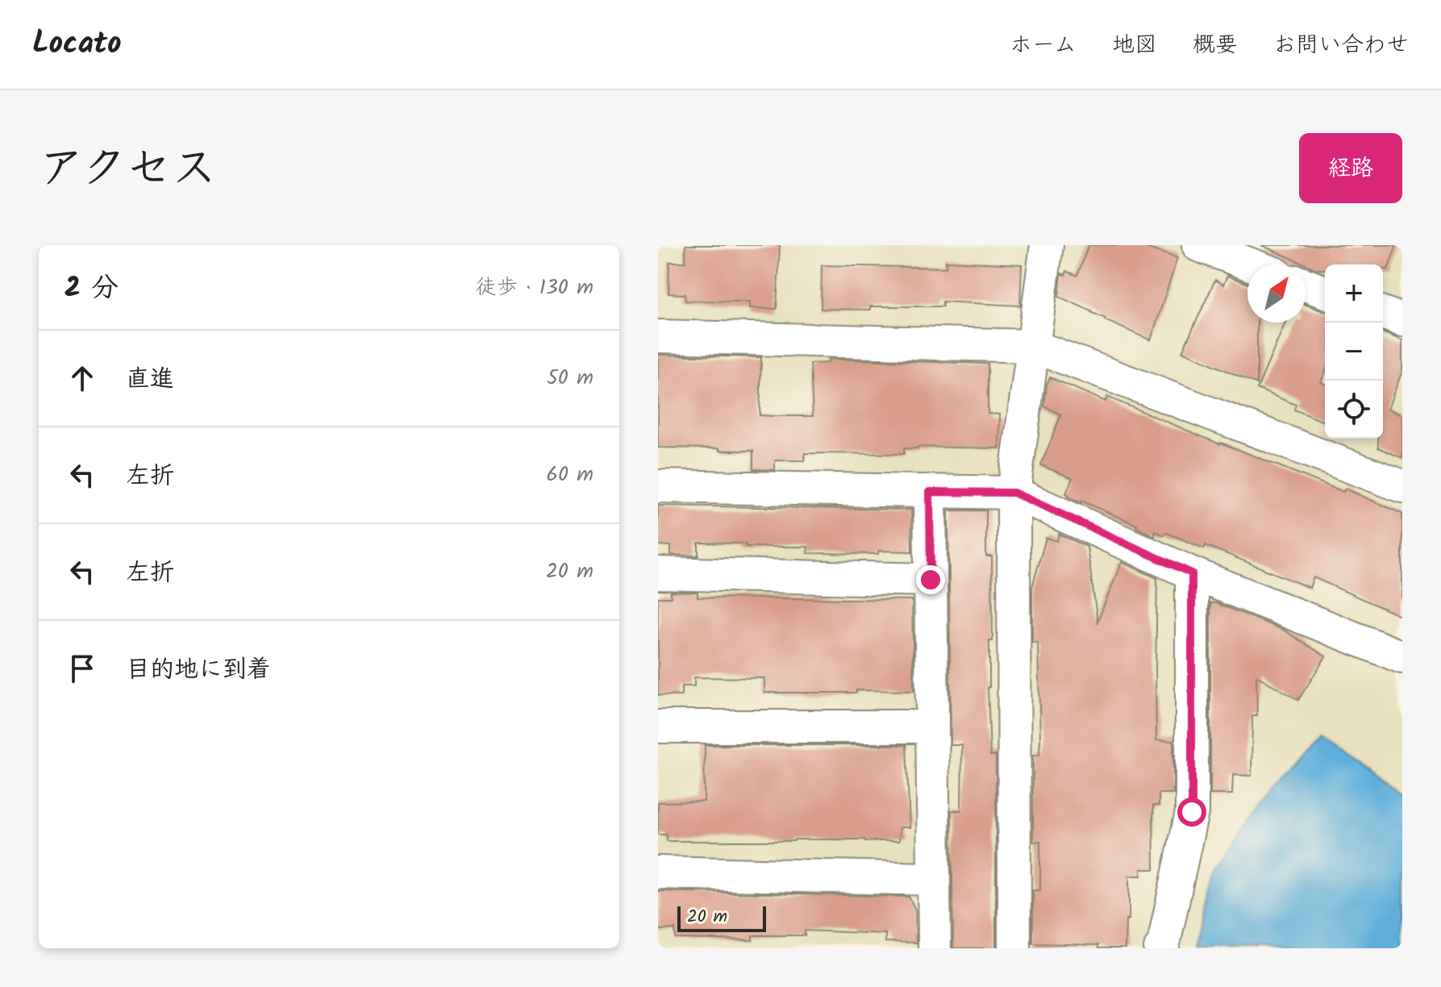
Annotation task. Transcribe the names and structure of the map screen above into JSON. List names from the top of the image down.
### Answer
{
  "scale_bar": "20 m",
  "north": "top right",
  "page": {
    "header": "Locato",
    "nav": [
      "ホーム",
      "地図",
      "概要",
      "お問い合わせ"
    ],
    "title": "アクセス",
    "buttons": "経路",
    "heading": ["2 分", "徒歩 · 130 m"],
    "map_buttons": ["+", "−"],
    "list": [
      ["直進", "50 m"],
      ["左折", "60 m"],
      ["左折", "20 m"],
      "目的地に到着"
    ],
    "scale": "20 m"
  }
}
